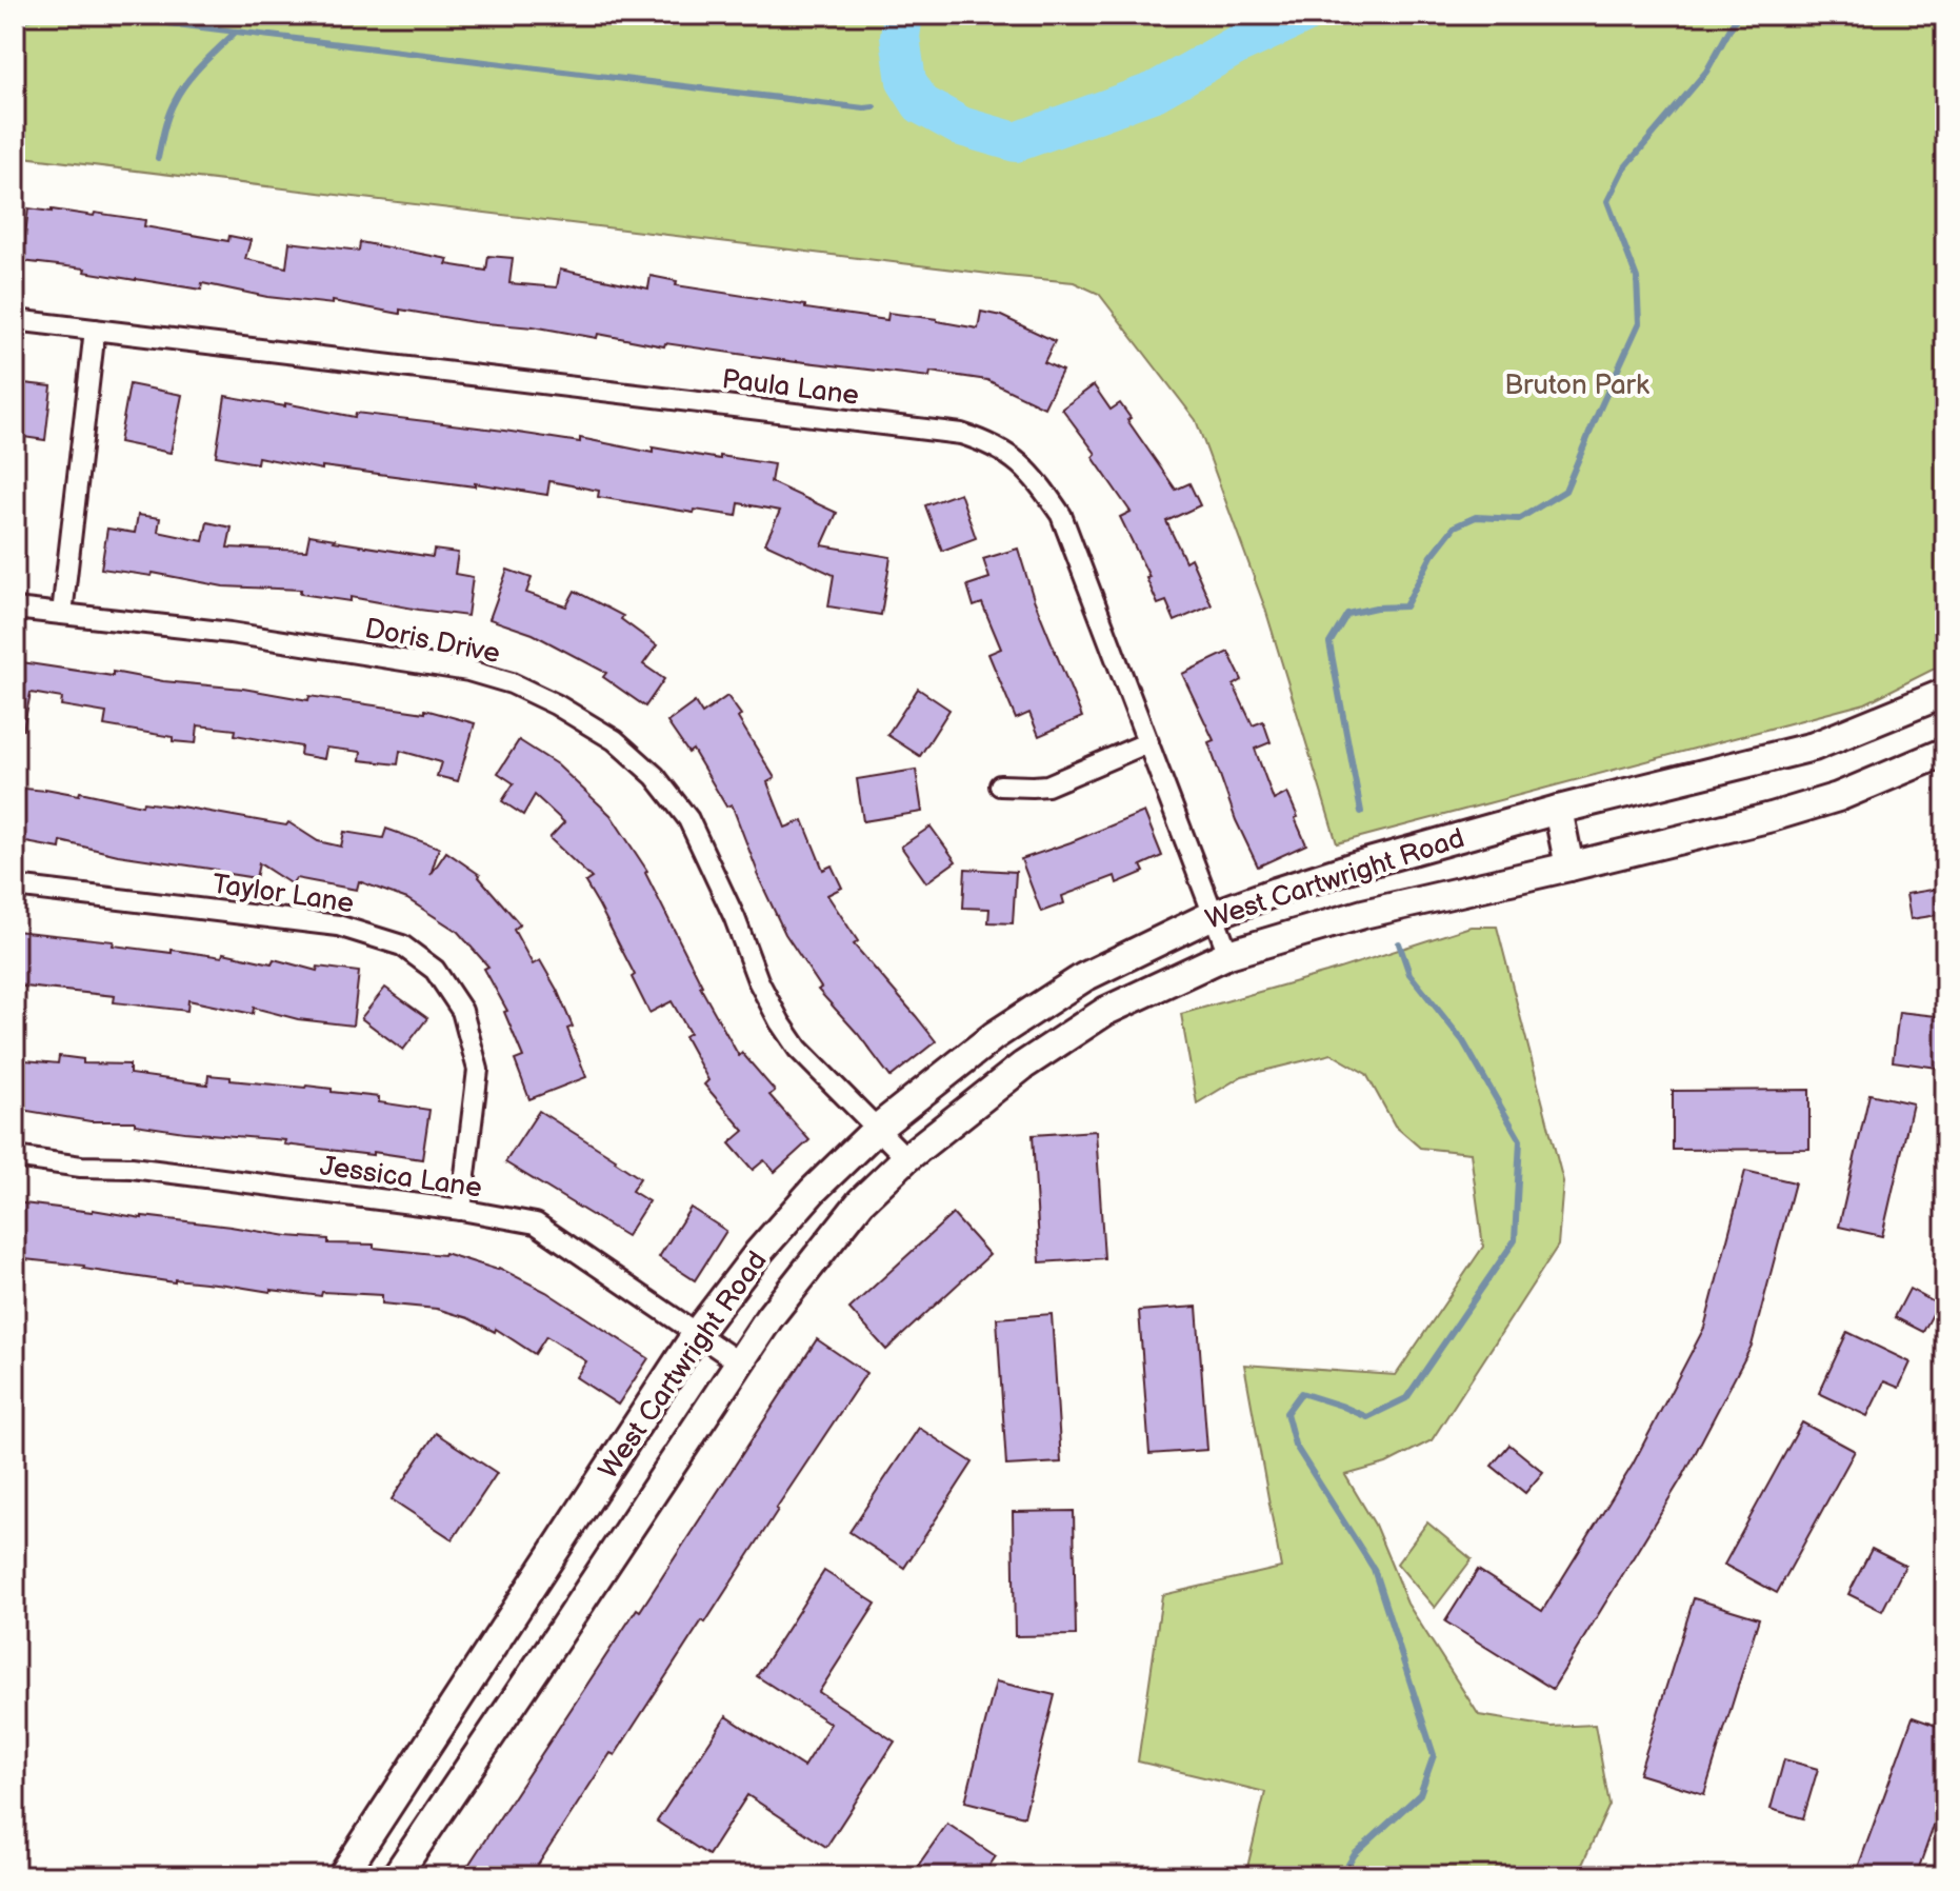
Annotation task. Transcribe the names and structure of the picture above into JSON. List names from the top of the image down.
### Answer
{
  "streets": {
    "main road": ["West Cartwright Road"],
    "street": [
      "Paula Lane",
      "Doris Drive",
      "Taylor Lane",
      "Jessica Lane"
    ]
  },
  "crossings": [
    ["Paula Lane", "West Cartwright Road"],
    ["Doris Drive", "West Cartwright Road"],
    ["West Cartwright Road", "Jessica Lane"],
    ["Taylor Lane", "Jessica Lane"]
  ],
  "parks": ["Bruton Park"]
}
